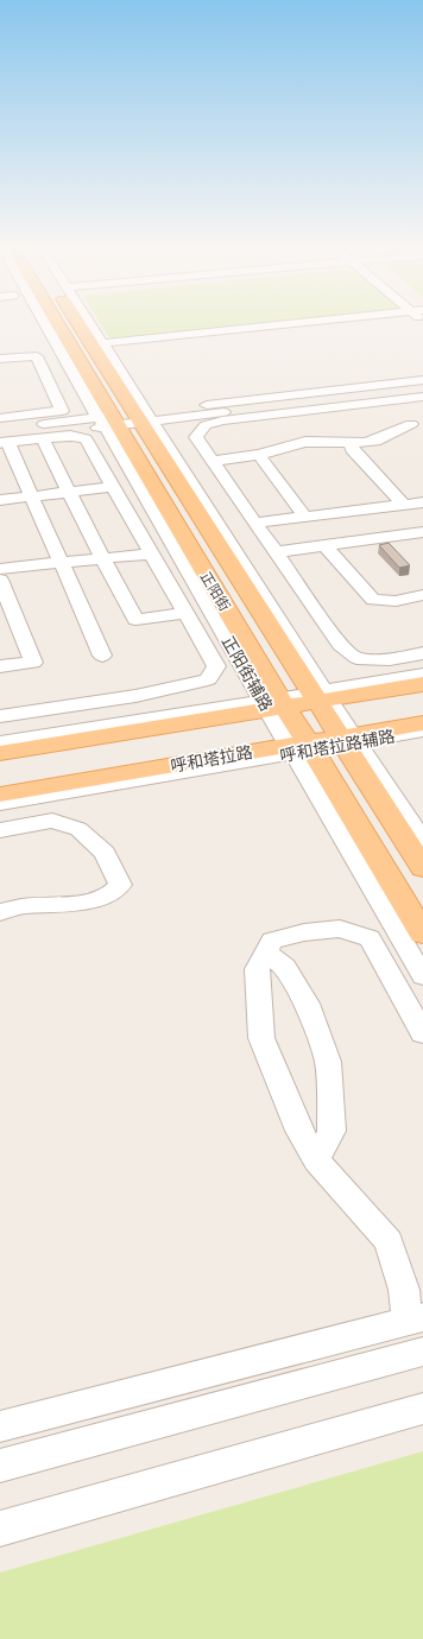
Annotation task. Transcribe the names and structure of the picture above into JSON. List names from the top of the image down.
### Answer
{
  "streets": {
    "main road": ["正阳街", "呼和塔拉路"],
    "street": ["呼和塔拉路辅路"]
  },
  "crossings": [
    ["正阳街", "呼和塔拉路辅路"],
    ["正阳街", "呼和塔拉路"],
    ["呼和塔拉路辅路", "呼和塔拉路"]
  ]
}
